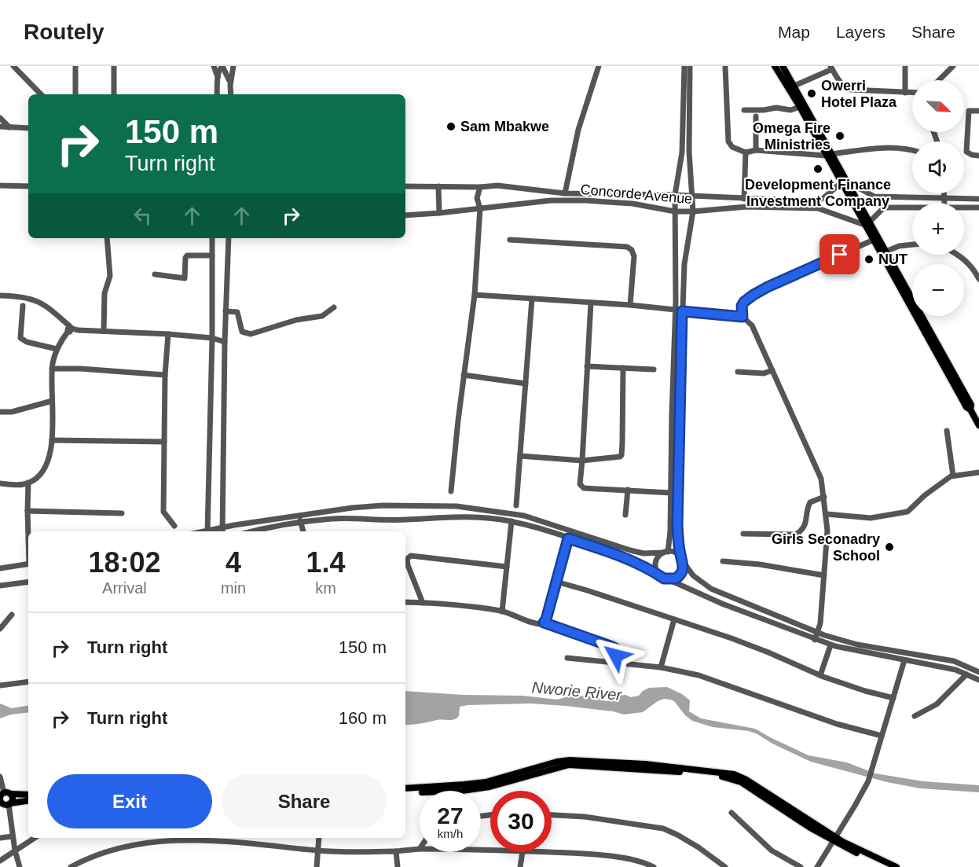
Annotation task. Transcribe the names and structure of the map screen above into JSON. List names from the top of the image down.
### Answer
{
  "streets": {
    "street": ["Concorde Avenue"]
  },
  "water": ["Nworie River"],
  "places": [
    "Owerri Hotel Plaza",
    "Sam Mbakwe",
    "Omega Fire Ministries",
    "Development Finance Investment Company",
    "NUT",
    "Girls Seconadry School"
  ],
  "north": "bottom right",
  "page": {
    "header": "Routely",
    "nav": ["Map", "Layers", "Share"],
    "map_buttons": ["+", "−"],
    "turn": ["150 m", "Turn right"],
    "eta": [
      "18:02",
      "Arrival",
      "4",
      "min",
      "1.4",
      "km"
    ],
    "list": [
      {
        "name": "Turn right",
        "value": "150 m"
      },
      {
        "name": "Turn right",
        "value": "160 m"
      }
    ],
    "buttons": ["Exit", "Share"],
    "speed": "27 km/h",
    "limit": "30"
  }
}
